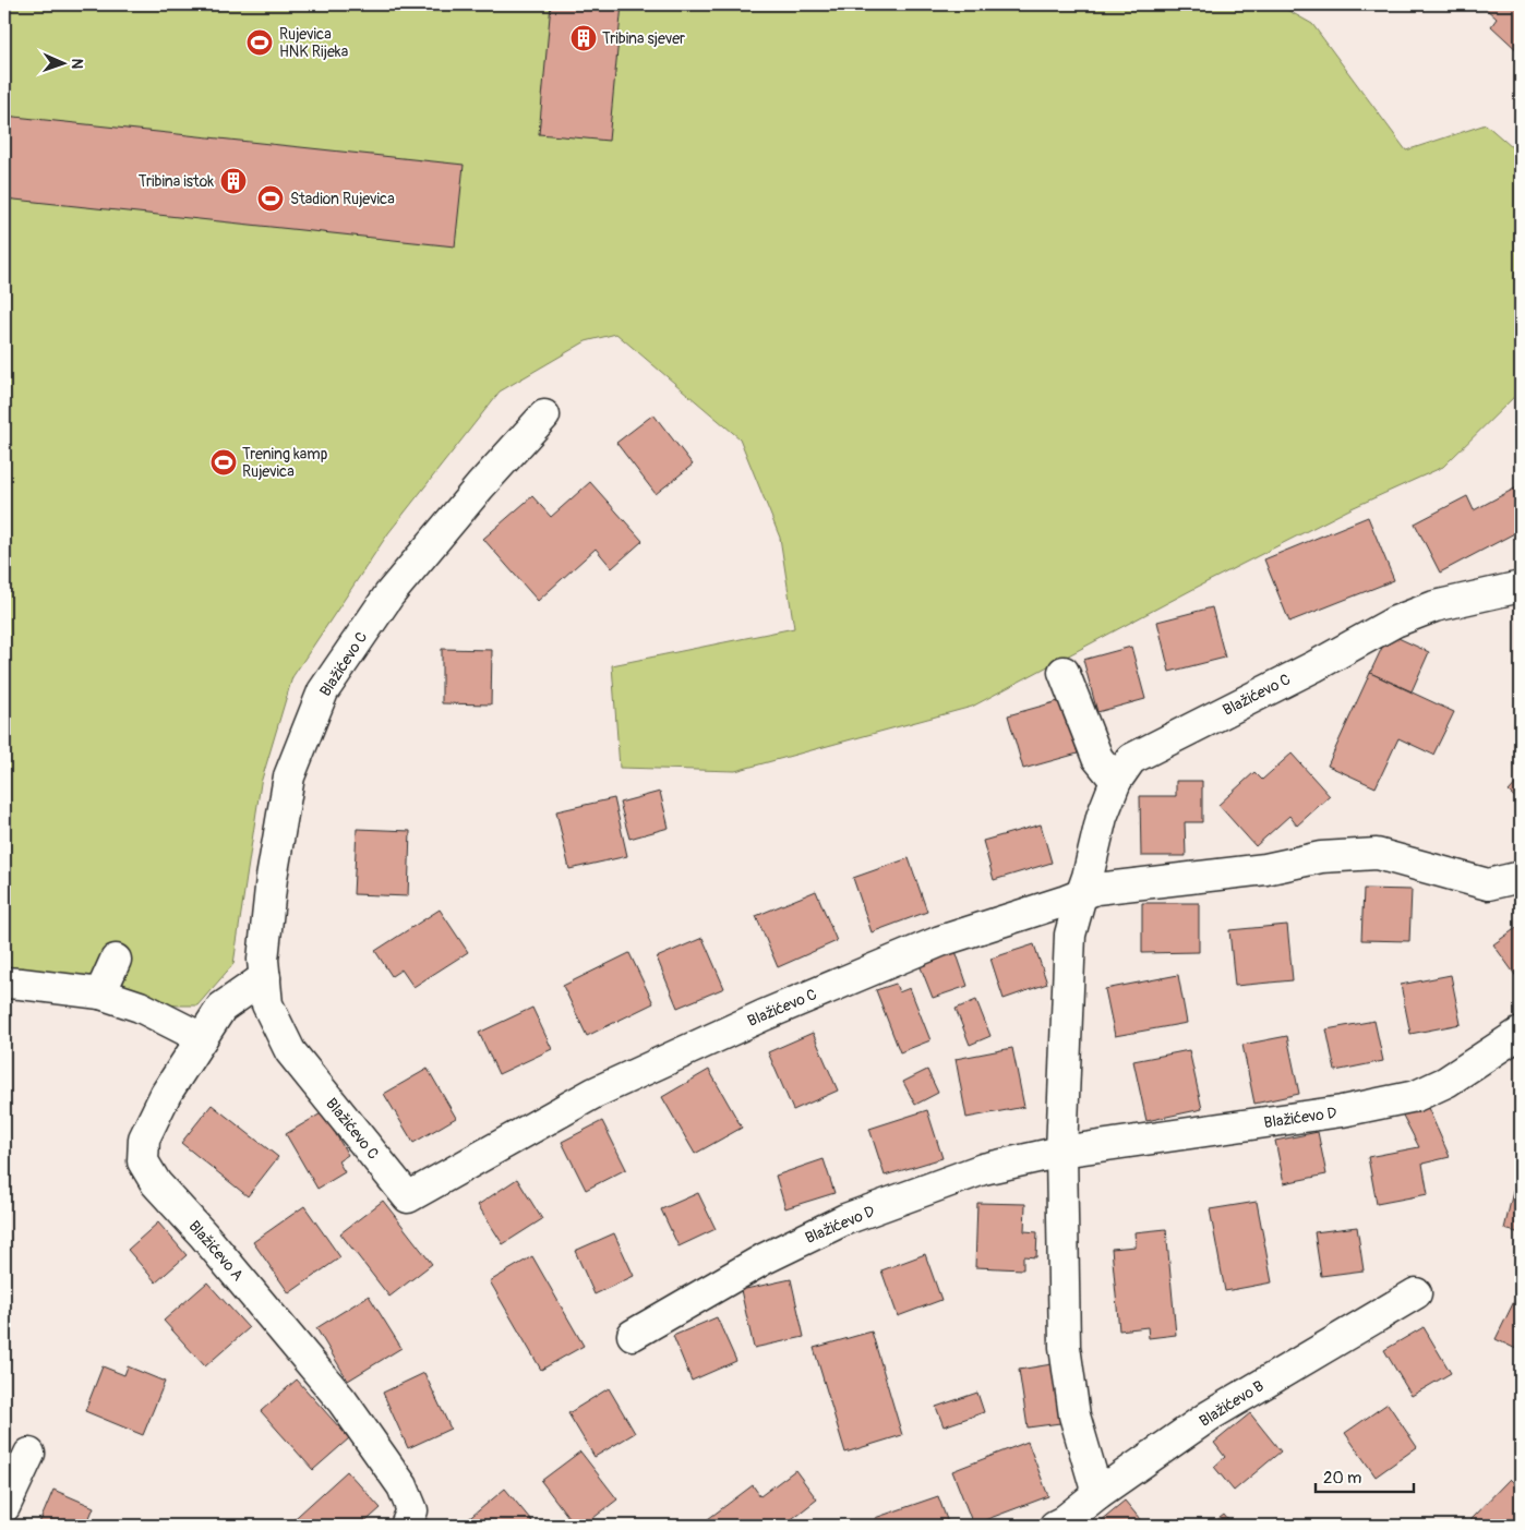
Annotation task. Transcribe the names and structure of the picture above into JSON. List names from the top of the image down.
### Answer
{
  "streets": {
    "street": [
      "Blažićevo C",
      "Blažićevo D",
      "Blažićevo A",
      "Blažićevo B"
    ]
  },
  "crossings": [
    ["Blažićevo C", "Blažićevo D"],
    ["Blažićevo C", "Blažićevo A"]
  ],
  "places": {
    "building": ["Tribina sjever", "Tribina istok"],
    "sports": ["Rujevica HNK Rijeka", "Stadion Rujevica", "Trening kamp Rujevica"]
  },
  "scale_bar": "20 m",
  "north": "right"
}
